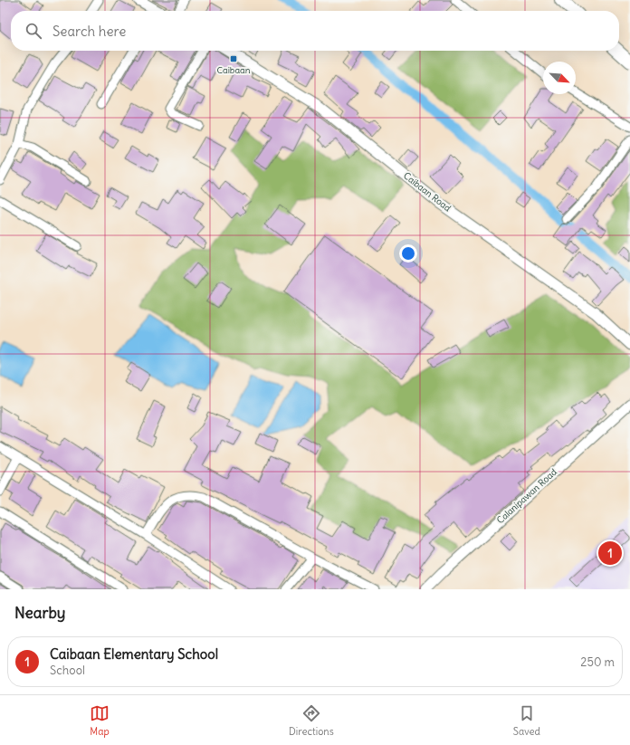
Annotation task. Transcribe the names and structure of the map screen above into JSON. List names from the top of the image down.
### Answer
{
  "streets": {
    "street": ["Caibaan Road", "Calanipawan Road"]
  },
  "places": {
    "transit": ["Caibaan"]
  },
  "north": "bottom right",
  "page": {
    "search": "Search here",
    "pins": "1",
    "heading": "Nearby",
    "list": [
      {
        "mark": "1",
        "name": "Caibaan Elementary School",
        "note": "School",
        "value": "250 m"
      }
    ],
    "nav": ["Map", "Directions", "Saved"]
  }
}
